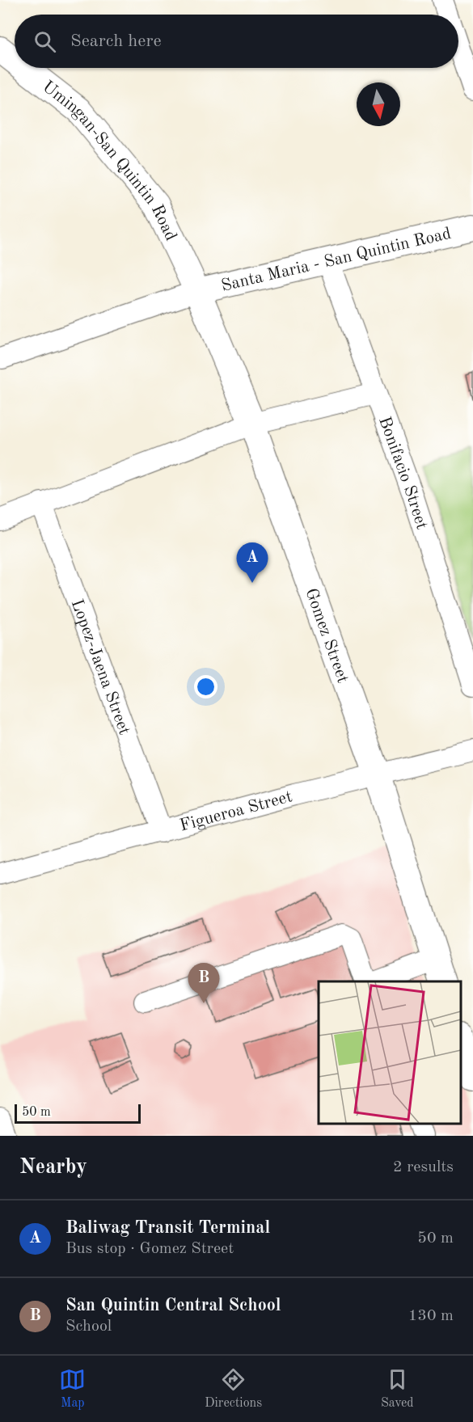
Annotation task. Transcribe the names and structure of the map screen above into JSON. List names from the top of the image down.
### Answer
{
  "streets": {
    "main road": ["Umingan-San Quintin Road", "Santa Maria - San Quintin Road", "Gomez Street"],
    "street": ["Bonifacio Street", "Lopez-Jaena Street", "Figueroa Street"]
  },
  "crossings": [
    ["Umingan-San Quintin Road", "Santa Maria - San Quintin Road"],
    ["Umingan-San Quintin Road", "Gomez Street"],
    ["Santa Maria - San Quintin Road", "Bonifacio Street"],
    ["Santa Maria - San Quintin Road", "Gomez Street"],
    ["Gomez Street", "Figueroa Street"],
    ["Lopez-Jaena Street", "Figueroa Street"]
  ],
  "scale_bar": "50 m",
  "north": "bottom",
  "page": {
    "search": "Search here",
    "pins": ["A", "B"],
    "scale": "50 m",
    "heading": ["Nearby", "2 results"],
    "list": [
      {
        "mark": "A",
        "name": "Baliwag Transit Terminal",
        "note": "Bus stop · Gomez Street",
        "value": "50 m"
      },
      {
        "mark": "B",
        "name": "San Quintin Central School",
        "note": "School",
        "value": "130 m"
      }
    ],
    "nav": ["Map", "Directions", "Saved"]
  }
}
